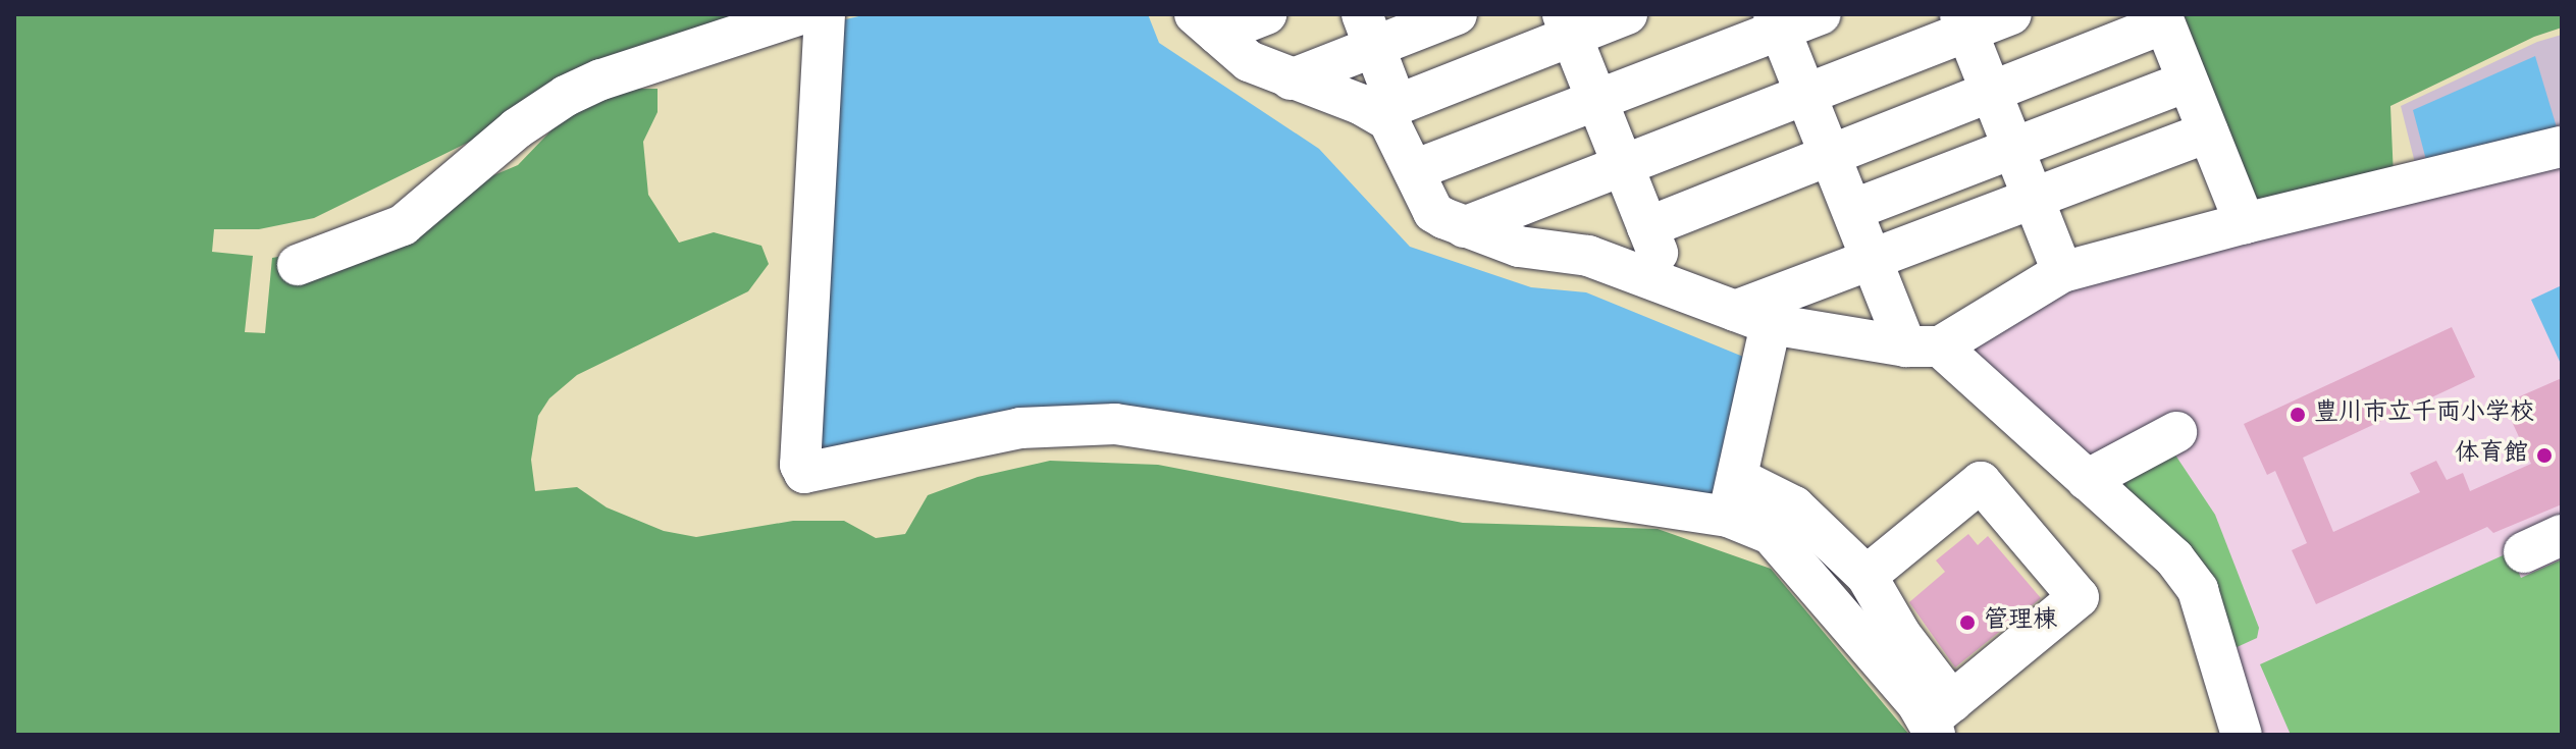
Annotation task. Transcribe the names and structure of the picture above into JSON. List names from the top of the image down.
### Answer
{
  "places": ["豊川市立千両小学校", "体育館", "管理棟"]
}
